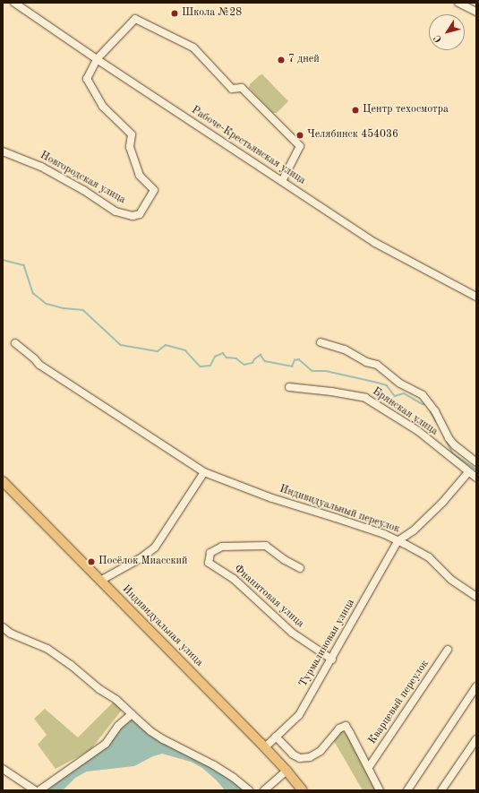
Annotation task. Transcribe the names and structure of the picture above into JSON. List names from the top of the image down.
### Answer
{
  "streets": {
    "main road": ["Индивидуальная улица"],
    "street": [
      "Рабоче-Крестьянская улица",
      "Новгородская улица",
      "Брянская улица",
      "Индивидуальный переулок",
      "Фианитовая улица",
      "Турмалиновая улица",
      "Кварцевый переулок"
    ]
  },
  "crossings": [
    ["Рабоче-Крестьянская улица", "Новгородская улица"],
    ["Индивидуальный переулок", "Турмалиновая улица"],
    ["Фианитовая улица", "Турмалиновая улица"],
    ["Индивидуальная улица", "Турмалиновая улица"],
    ["Турмалиновая улица", "Кварцевый переулок"]
  ],
  "places": [
    "Школа №28",
    "7 дней",
    "Центр техосмотра",
    "Челябинск 454036",
    "Посёлок Миасский"
  ],
  "north": "bottom left"
}
